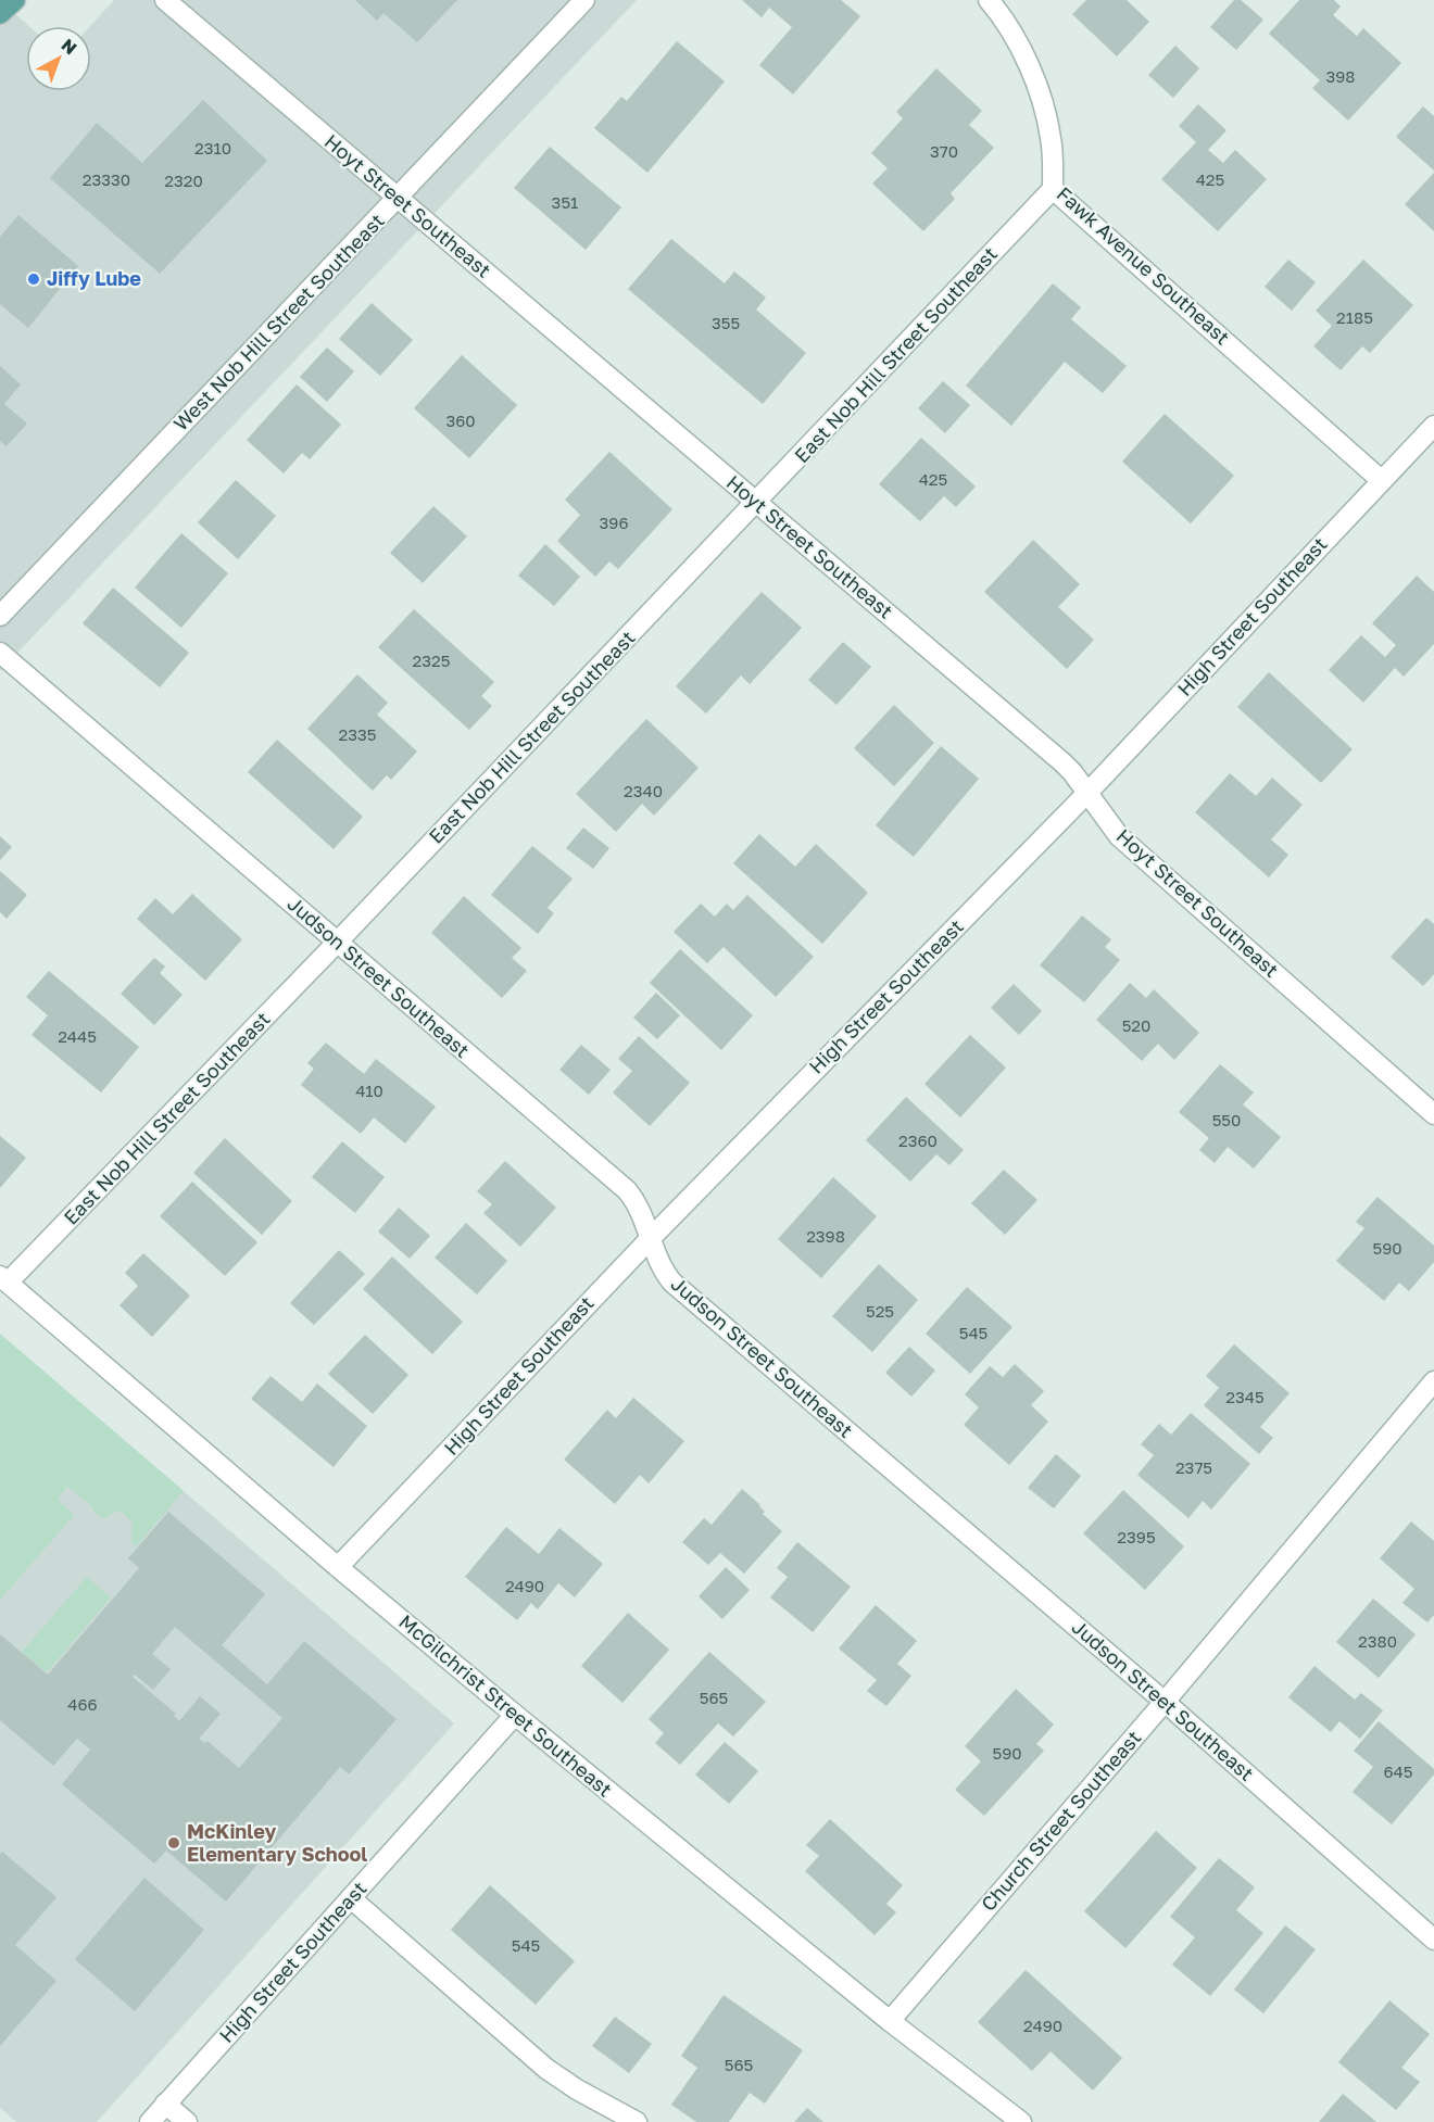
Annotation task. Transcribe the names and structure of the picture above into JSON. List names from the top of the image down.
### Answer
{
  "streets": {
    "street": [
      "Hoyt Street Southeast",
      "Fawk Avenue Southeast",
      "West Nob Hill Street Southeast",
      "East Nob Hill Street Southeast",
      "High Street Southeast",
      "Judson Street Southeast",
      "McGilchrist Street Southeast",
      "Church Street Southeast"
    ]
  },
  "crossings": [
    ["Hoyt Street Southeast", "West Nob Hill Street Southeast"],
    ["Hoyt Street Southeast", "East Nob Hill Street Southeast"],
    ["Hoyt Street Southeast", "High Street Southeast"],
    ["Fawk Avenue Southeast", "East Nob Hill Street Southeast"],
    ["Fawk Avenue Southeast", "High Street Southeast"],
    ["East Nob Hill Street Southeast", "Judson Street Southeast"],
    ["East Nob Hill Street Southeast", "McGilchrist Street Southeast"],
    ["High Street Southeast", "Judson Street Southeast"],
    ["High Street Southeast", "McGilchrist Street Southeast"],
    ["Judson Street Southeast", "Church Street Southeast"],
    ["McGilchrist Street Southeast", "Church Street Southeast"]
  ],
  "places": ["Jiffy Lube", "McKinley Elementary School"],
  "house_numbers": [
    "398",
    "2310",
    "370",
    "23330",
    "425",
    "2320",
    "351",
    "2185",
    "355",
    "360",
    "425",
    "396",
    "2325",
    "2335",
    "2340",
    "520",
    "2445",
    "410",
    "550",
    "2360",
    "2398",
    "590",
    "525",
    "545",
    "2345",
    "2375",
    "2395",
    "2490",
    "2380",
    "565",
    "466",
    "590",
    "645",
    "545",
    "2490",
    "565"
  ],
  "north": "top right"
}
